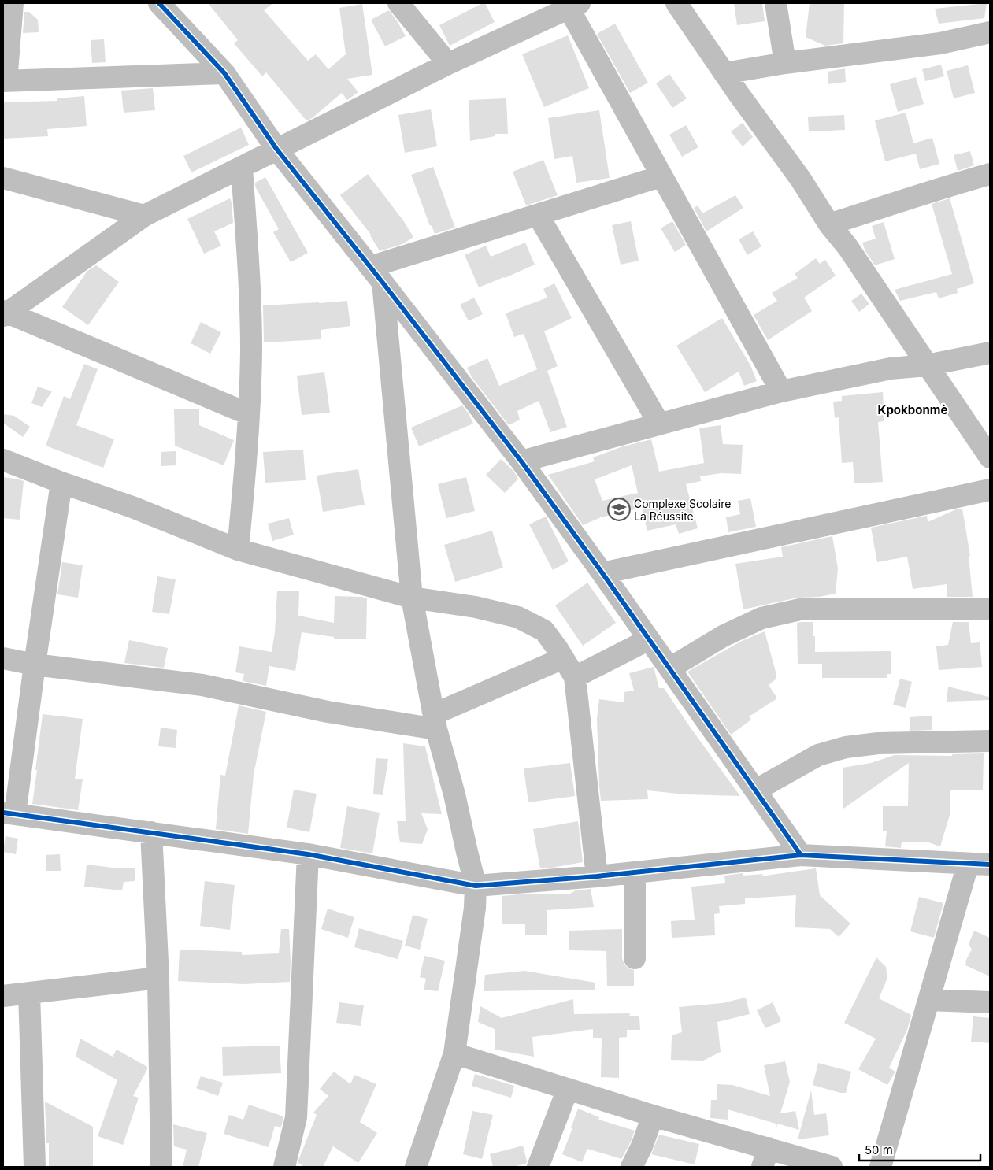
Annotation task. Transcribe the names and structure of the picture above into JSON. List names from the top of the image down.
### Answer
{
  "districts": ["Kpokbonmè"],
  "places": {
    "school or university": ["Complexe Scolaire La Réussite"]
  },
  "scale_bar": "50 m"
}
